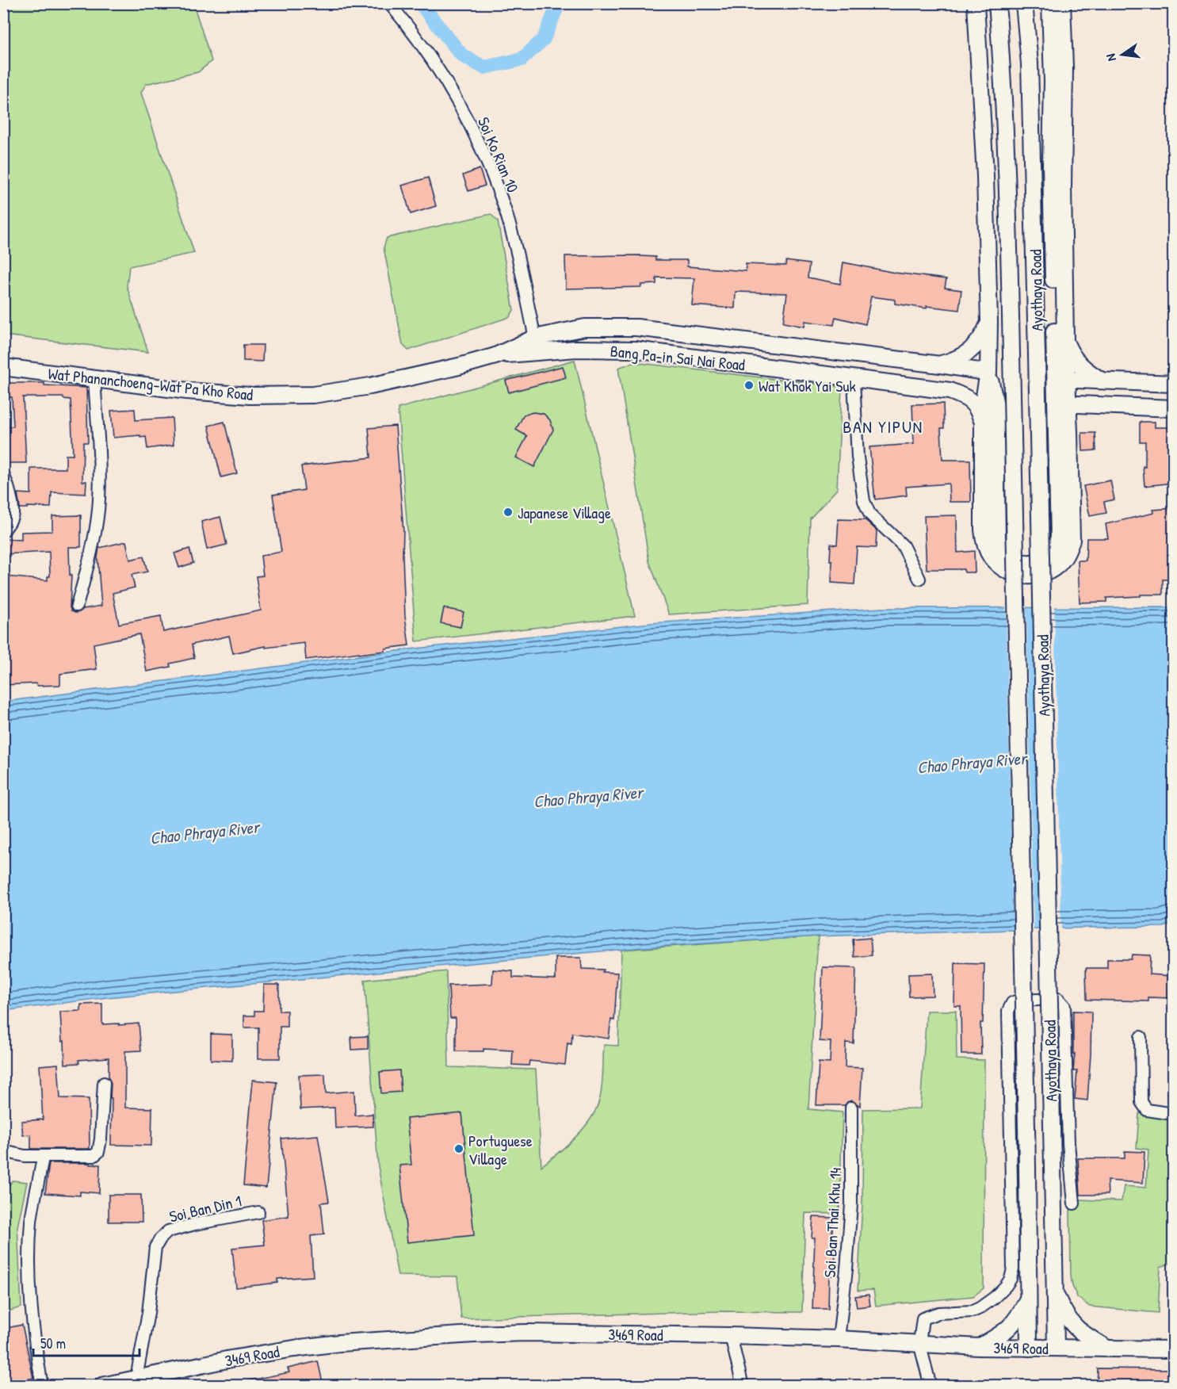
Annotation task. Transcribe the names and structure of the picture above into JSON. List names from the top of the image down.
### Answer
{
  "streets": {
    "main road": [
      "Ayothaya Road",
      "Bang Pa-in Sai Nai Road",
      "Wat Phananchoeng-Wat Pa Kho Road",
      "3469 Road"
    ],
    "street": ["Soi Ko Rian 10", "Soi Ban Din 1", "Soi Ban Thai Khu 14"]
  },
  "crossings": [
    ["Soi Ko Rian 10", "Bang Pa-in Sai Nai Road"],
    ["Ayothaya Road", "Bang Pa-in Sai Nai Road"],
    ["Ayothaya Road", "3469 Road"],
    ["Bang Pa-in Sai Nai Road", "Wat Phananchoeng-Wat Pa Kho Road"],
    ["Soi Ban Din 1", "3469 Road"],
    ["Soi Ban Thai Khu 14", "3469 Road"]
  ],
  "districts": ["BAN YIPUN"],
  "water": ["Chao Phraya River"],
  "places": ["Wat Khok Yai Suk", "Japanese Village", "Portuguese Village"],
  "scale_bar": "50 m",
  "north": "left"
}
